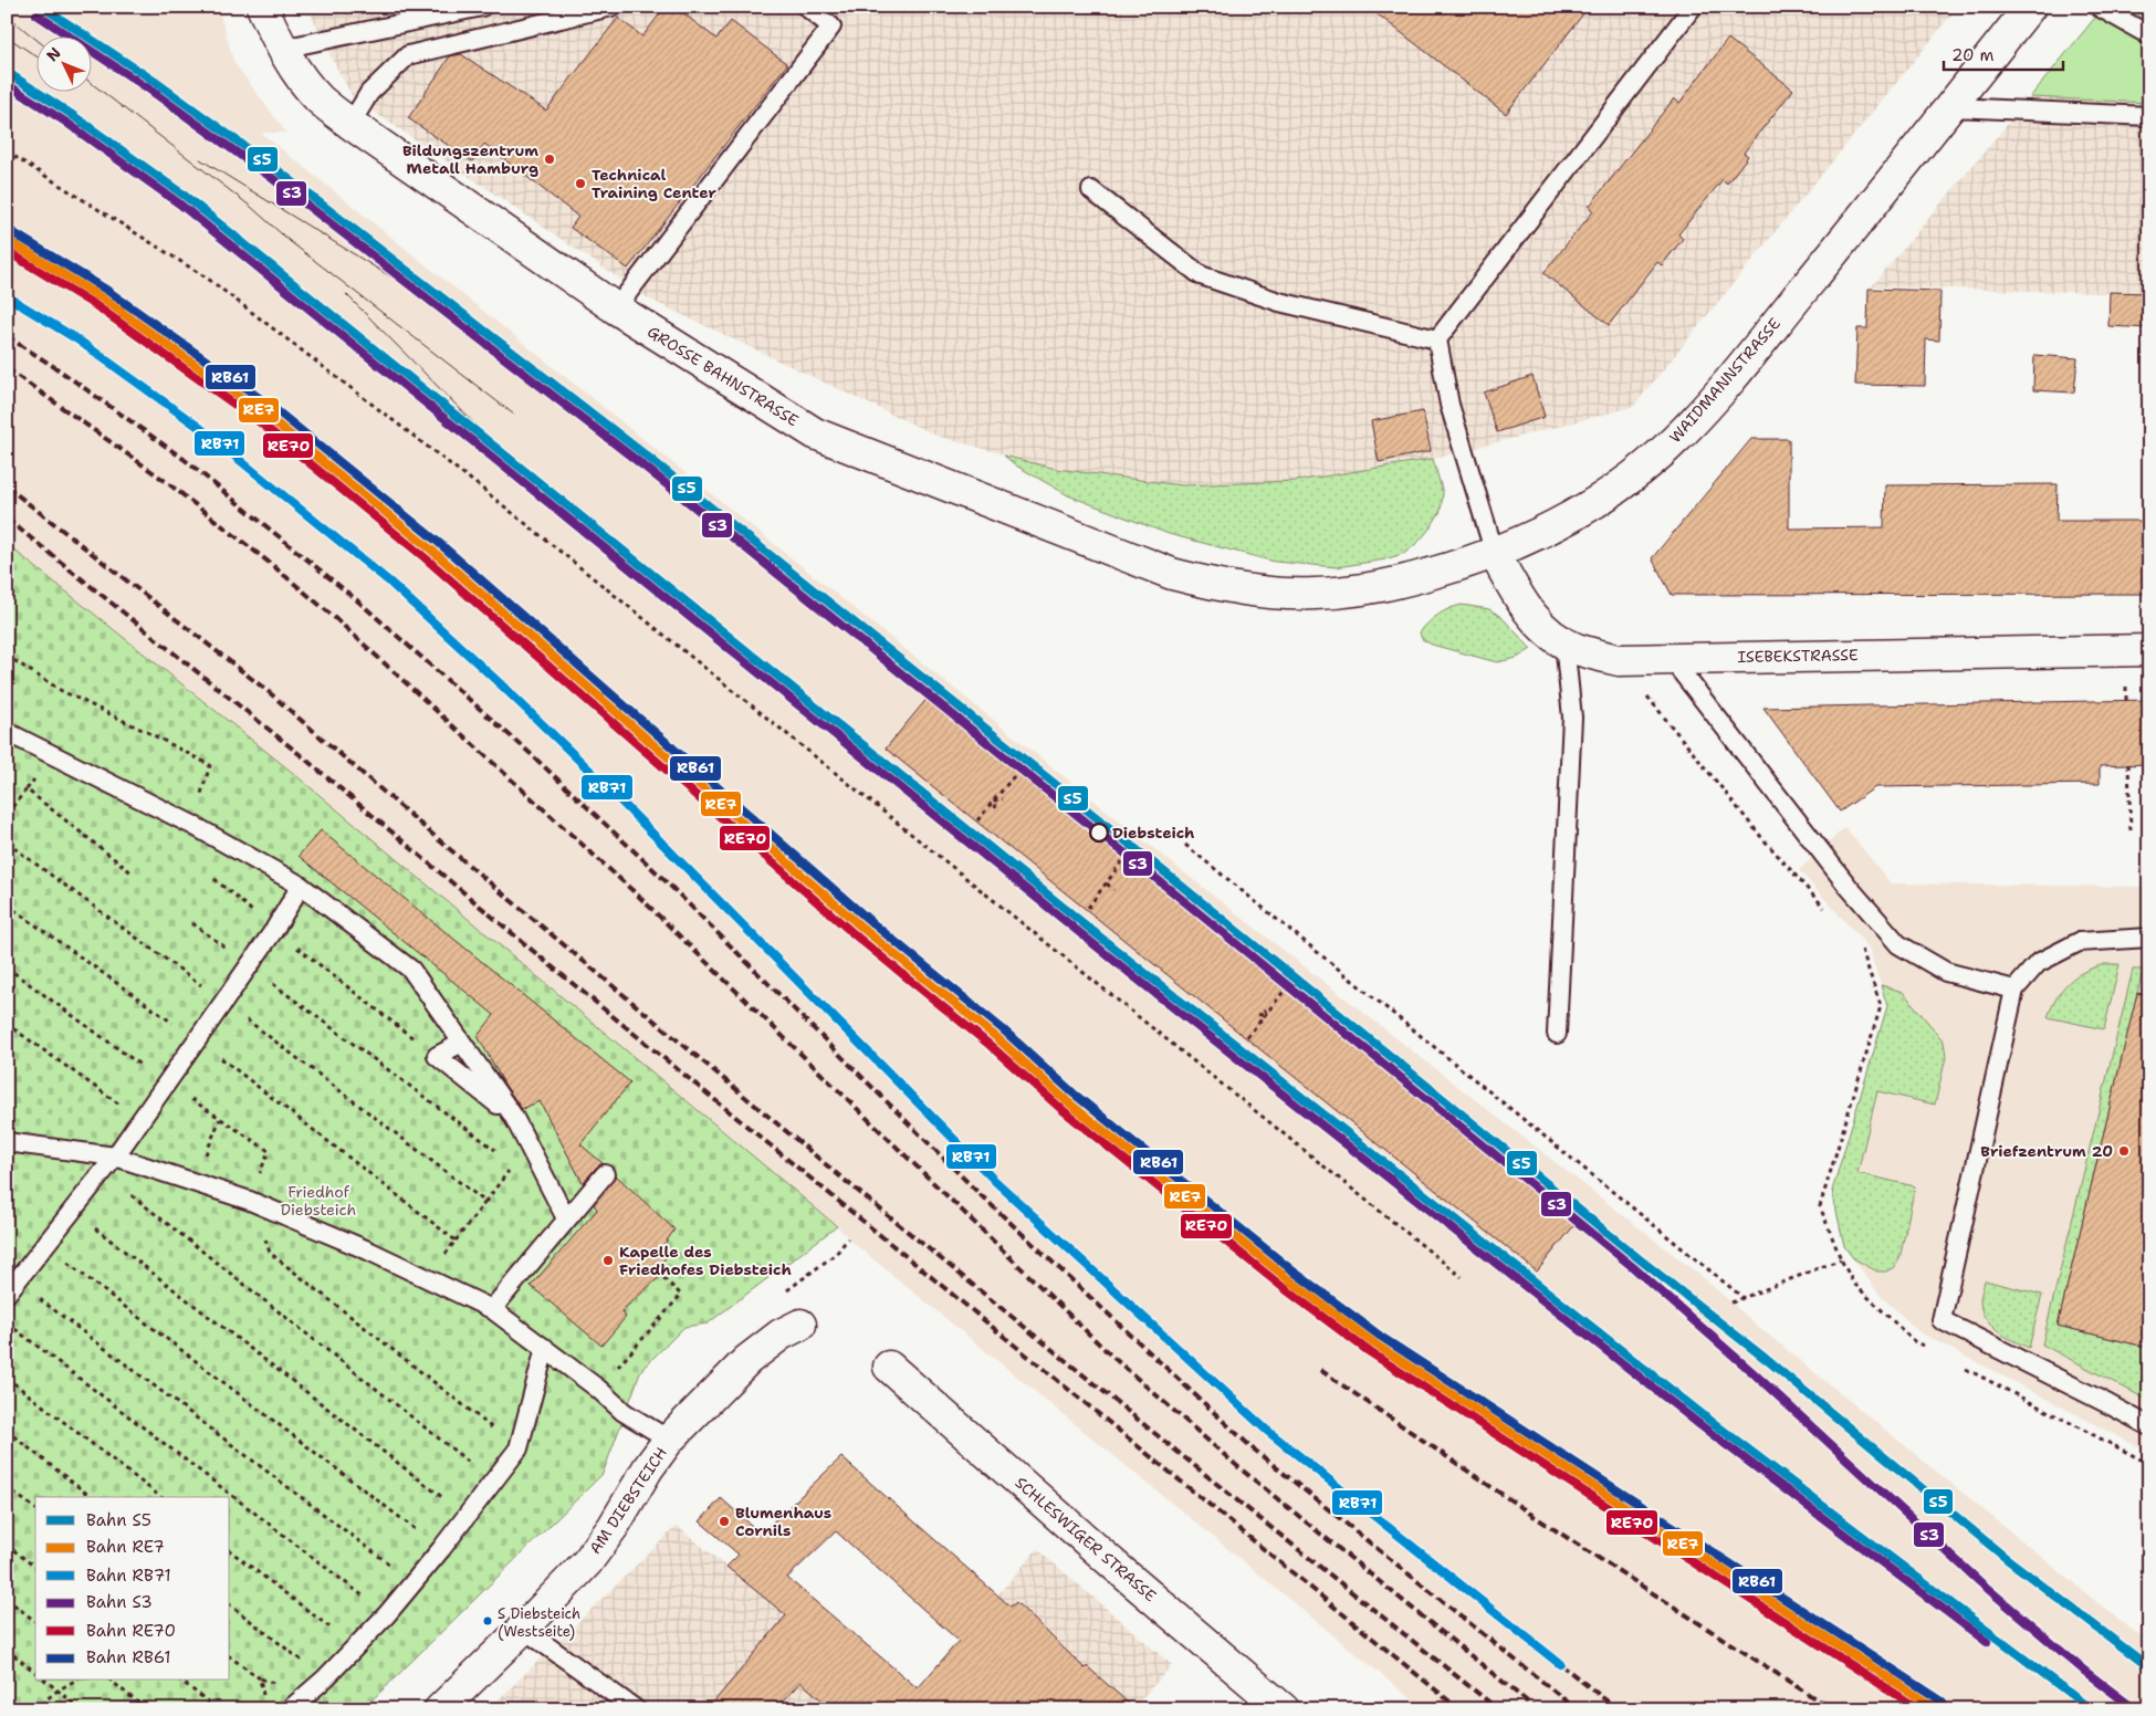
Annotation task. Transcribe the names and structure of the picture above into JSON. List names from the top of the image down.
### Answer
{
  "streets": {
    "street": [
      "GROSSE BAHNSTRASSE",
      "WAIDMANNSTRASSE",
      "ISEBEKSTRASSE",
      "AM DIEBSTEICH",
      "SCHLESWIGER STRASSE"
    ]
  },
  "crossings": [
    ["GROSSE BAHNSTRASSE", "WAIDMANNSTRASSE"],
    ["WAIDMANNSTRASSE", "ISEBEKSTRASSE"]
  ],
  "parks": ["Friedhof Diebsteich"],
  "places": [
    "Bildungszentrum Metall Hamburg",
    "Technical Training Center",
    "Diebsteich",
    "Briefzentrum 20",
    "Kapelle des Friedhofes Diebsteich",
    "Blumenhaus Cornils",
    "S Diebsteich (Westseite)"
  ],
  "lines": [
    "rail line S5",
    "rail line S3",
    "rail line RB61",
    "rail line RE7",
    "rail line RE70",
    "rail line RB71"
  ],
  "legend": [
    "Bahn S5",
    "Bahn RE7",
    "Bahn RB71",
    "Bahn S3",
    "Bahn RE70",
    "Bahn RB61"
  ],
  "scale_bar": "20 m",
  "north": "top left"
}
